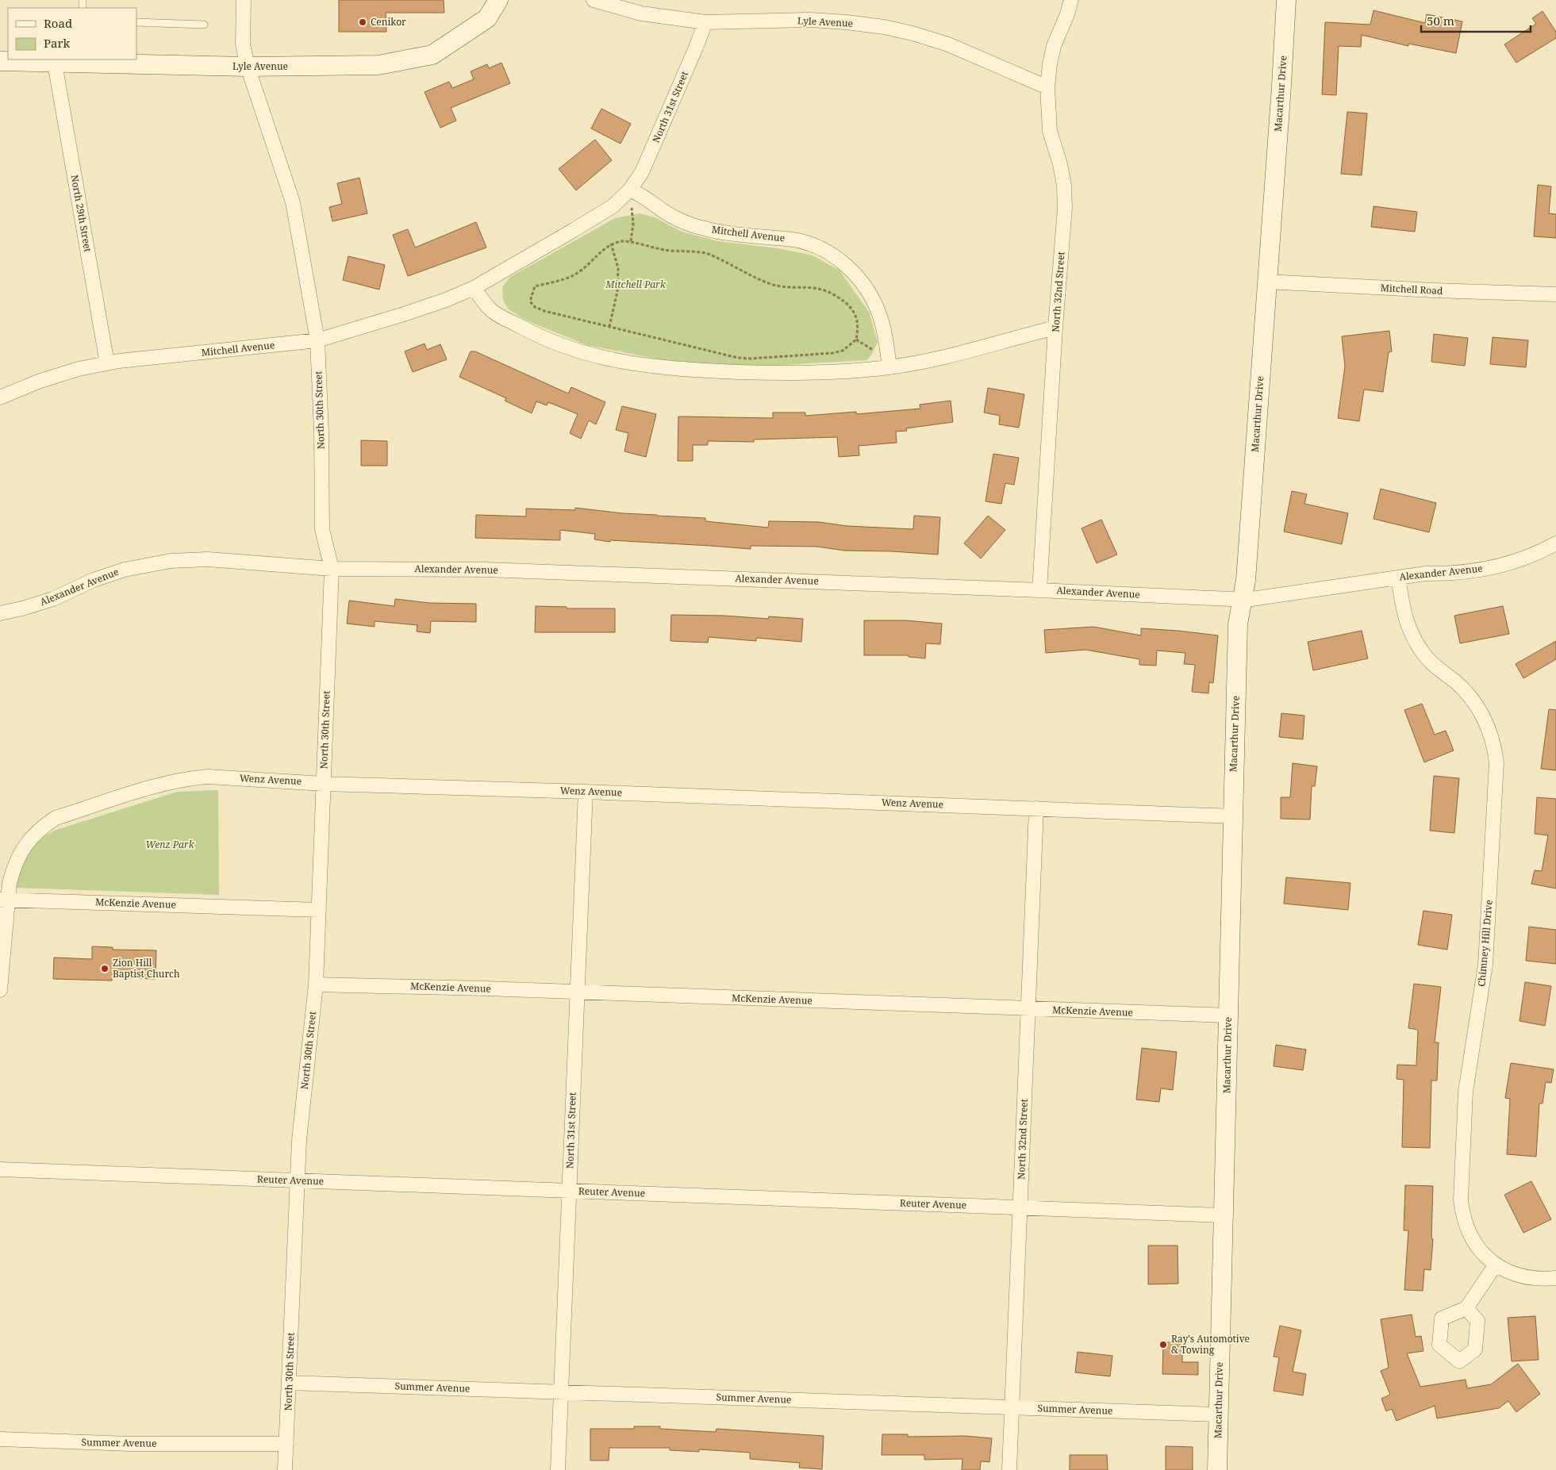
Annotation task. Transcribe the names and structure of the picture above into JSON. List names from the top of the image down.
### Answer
{
  "streets": {
    "main road": ["Lyle Avenue", "Macarthur Drive"],
    "street": [
      "North 31st Street",
      "North 29th Street",
      "Mitchell Avenue",
      "Mitchell Road",
      "North 32nd Street",
      "North 30th Street",
      "Alexander Avenue",
      "Wenz Avenue",
      "McKenzie Avenue",
      "Chimney Hill Drive",
      "Reuter Avenue",
      "Summer Avenue"
    ]
  },
  "crossings": [
    ["Lyle Avenue", "North 31st Street"],
    ["Lyle Avenue", "North 29th Street"],
    ["Lyle Avenue", "North 32nd Street"],
    ["Lyle Avenue", "North 30th Street"],
    ["Macarthur Drive", "Mitchell Road"],
    ["Macarthur Drive", "Alexander Avenue"],
    ["Macarthur Drive", "Wenz Avenue"],
    ["Macarthur Drive", "McKenzie Avenue"],
    ["Macarthur Drive", "Reuter Avenue"],
    ["Macarthur Drive", "Summer Avenue"],
    ["North 31st Street", "Mitchell Avenue"],
    ["North 31st Street", "Wenz Avenue"],
    ["North 31st Street", "McKenzie Avenue"],
    ["North 31st Street", "Reuter Avenue"],
    ["North 31st Street", "Summer Avenue"],
    ["North 29th Street", "Mitchell Avenue"],
    ["Mitchell Avenue", "North 30th Street"],
    ["North 32nd Street", "Alexander Avenue"],
    ["North 32nd Street", "Wenz Avenue"],
    ["North 32nd Street", "McKenzie Avenue"],
    ["North 32nd Street", "Reuter Avenue"],
    ["North 32nd Street", "Summer Avenue"],
    ["North 30th Street", "Alexander Avenue"],
    ["North 30th Street", "Wenz Avenue"],
    ["North 30th Street", "McKenzie Avenue"],
    ["North 30th Street", "Reuter Avenue"],
    ["North 30th Street", "Summer Avenue"],
    ["Alexander Avenue", "Chimney Hill Drive"],
    ["Wenz Avenue", "McKenzie Avenue"]
  ],
  "parks": ["Mitchell Park", "Wenz Park"],
  "places": ["Cenikor", "Zion Hill Baptist Church", "Ray's Automotive & Towing"],
  "legend": ["Road", "Park"],
  "scale_bar": "50 m"
}
